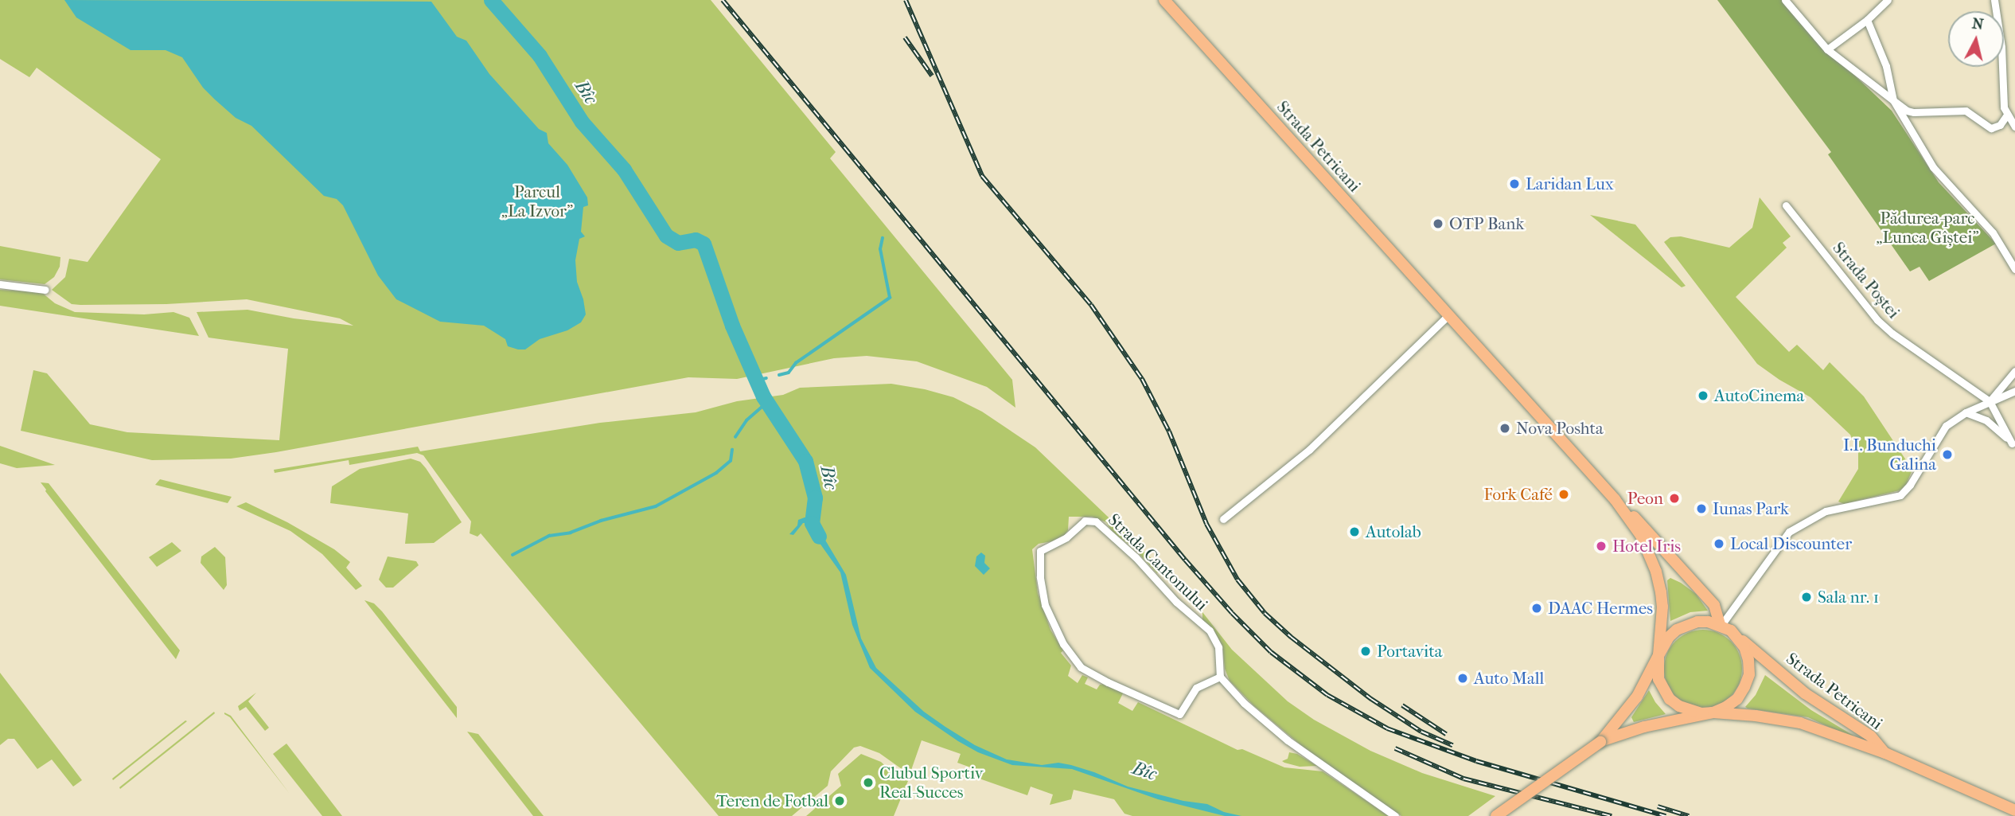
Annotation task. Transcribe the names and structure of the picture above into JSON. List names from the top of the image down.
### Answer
{
  "streets": {
    "main road": ["Strada Petricani"],
    "street": ["Strada Poștei", "Strada Cantonului"]
  },
  "water": ["Bîc"],
  "parks": ["Parcul „La Izvor”", "Pădurea-parc „Lunca Gîștei”"],
  "places": [
    "Laridan Lux",
    "OTP Bank",
    "AutoCinema",
    "Nova Poshta",
    "I.I. Bunduchi Galina",
    "Fork Café",
    "Peon",
    "Iunas Park",
    "Autolab",
    "Local Discounter",
    "Hotel Iris",
    "Sala nr. 1",
    "DAAC Hermes",
    "Portavita",
    "Auto Mall",
    "Clubul Sportiv Real-Succes",
    "Teren de Fotbal"
  ],
  "north": "top"
}
